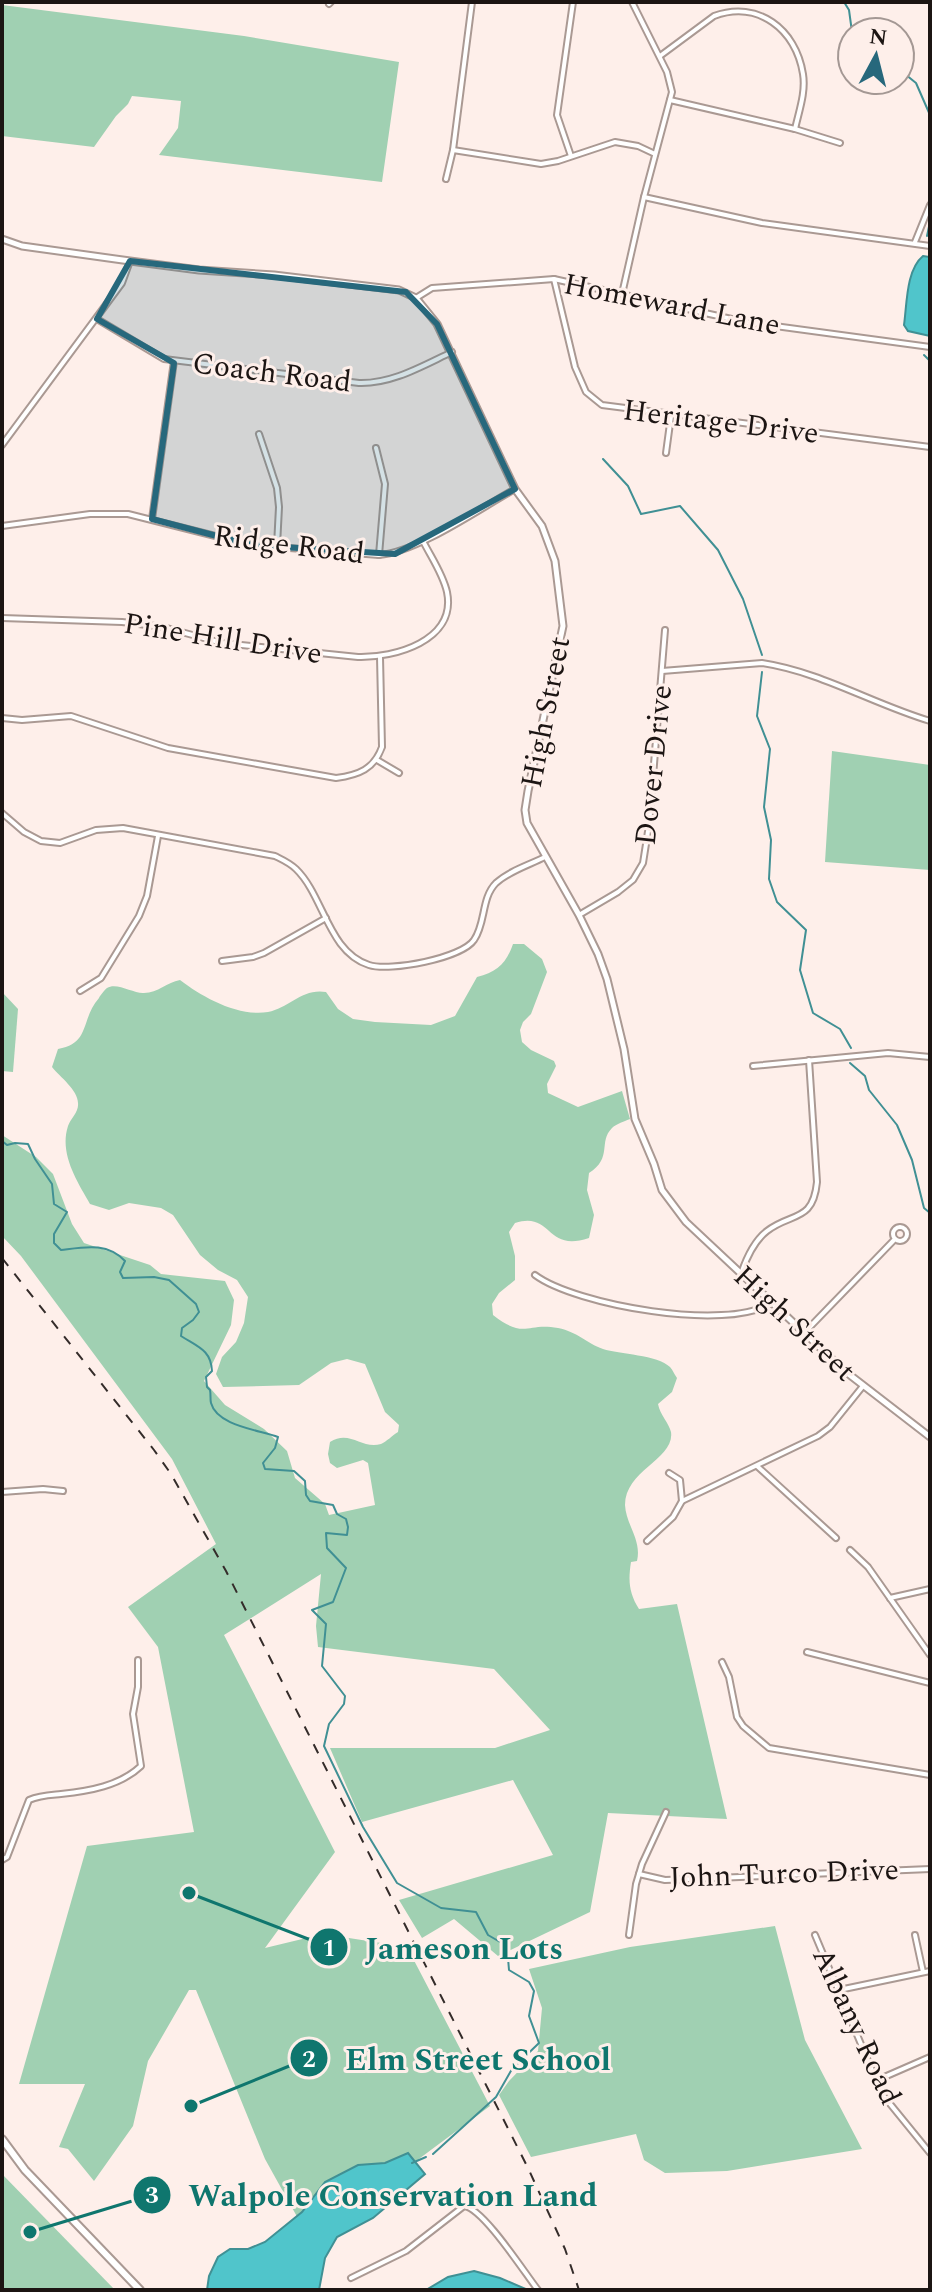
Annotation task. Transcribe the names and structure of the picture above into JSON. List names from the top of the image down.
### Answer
{
  "streets": {
    "street": [
      "Homeward Lane",
      "Coach Road",
      "Heritage Drive",
      "Ridge Road",
      "Pine Hill Drive",
      "High Street",
      "Dover Drive",
      "John Turco Drive",
      "Albany Road"
    ]
  },
  "crossings": [
    ["Homeward Lane", "Heritage Drive"],
    ["Homeward Lane", "High Street"],
    ["Coach Road", "High Street"],
    ["Ridge Road", "Pine Hill Drive"],
    ["Ridge Road", "High Street"],
    ["High Street", "Dover Drive"]
  ],
  "places": ["Jameson Lots", "Elm Street School", "Walpole Conservation Land"],
  "north": "top"
}
